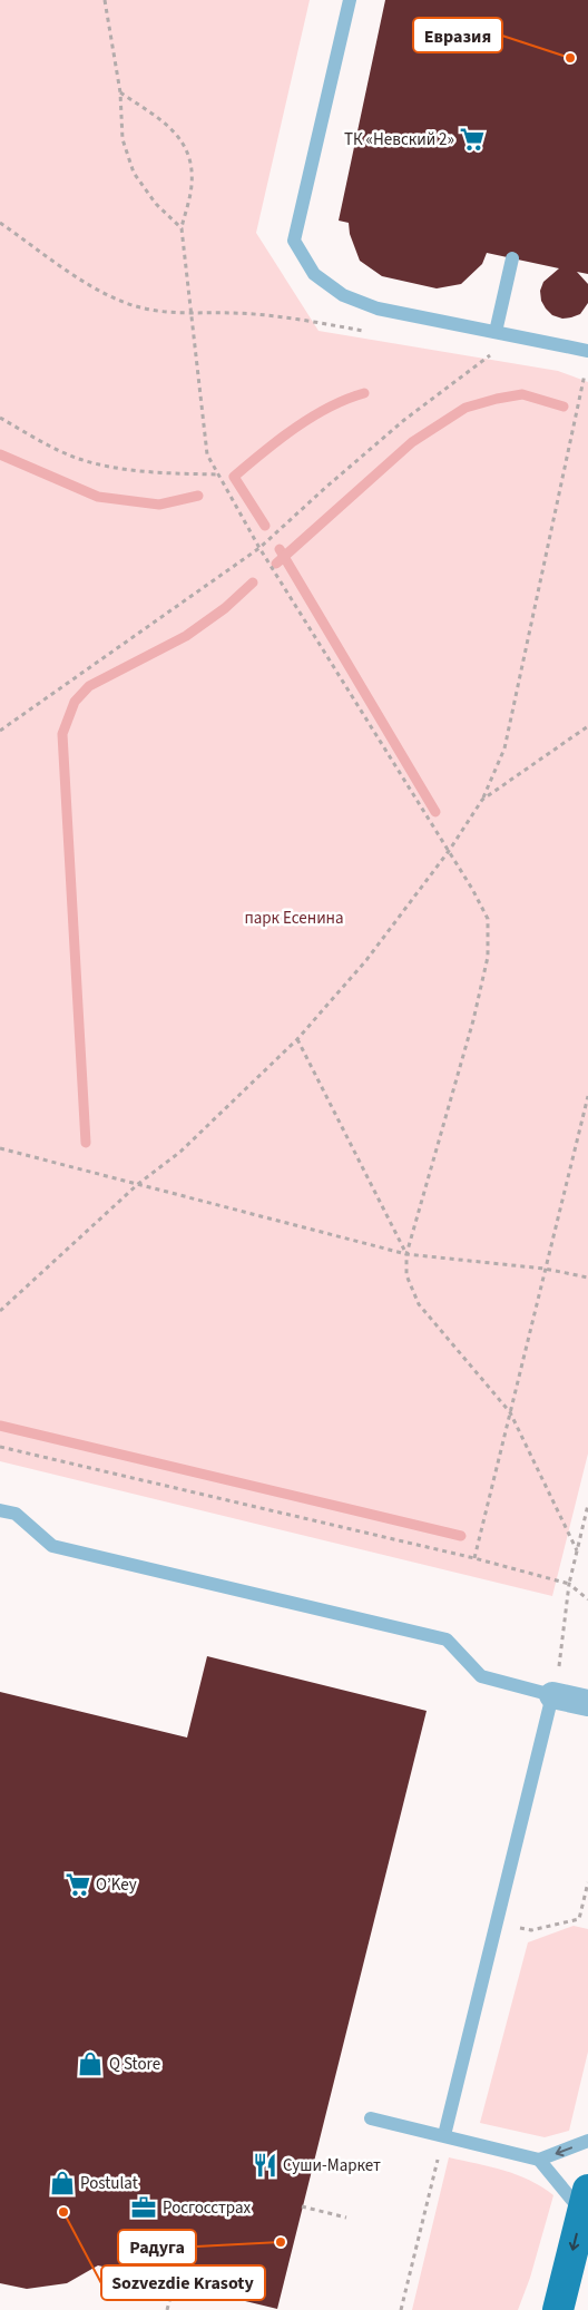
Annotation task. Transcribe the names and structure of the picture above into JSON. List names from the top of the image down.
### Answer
{
  "parks": ["парк Есенина"],
  "places": {
    "other": ["Евразия", "Sozvezdie Krasoty", "Радуга"],
    "supermarket": ["ТК «Невский 2»", "O’Key"],
    "shop": ["Q Store", "Postulat"],
    "restaurant": ["Суши-Маркет"],
    "office": ["Росгосстрах"]
  }
}
